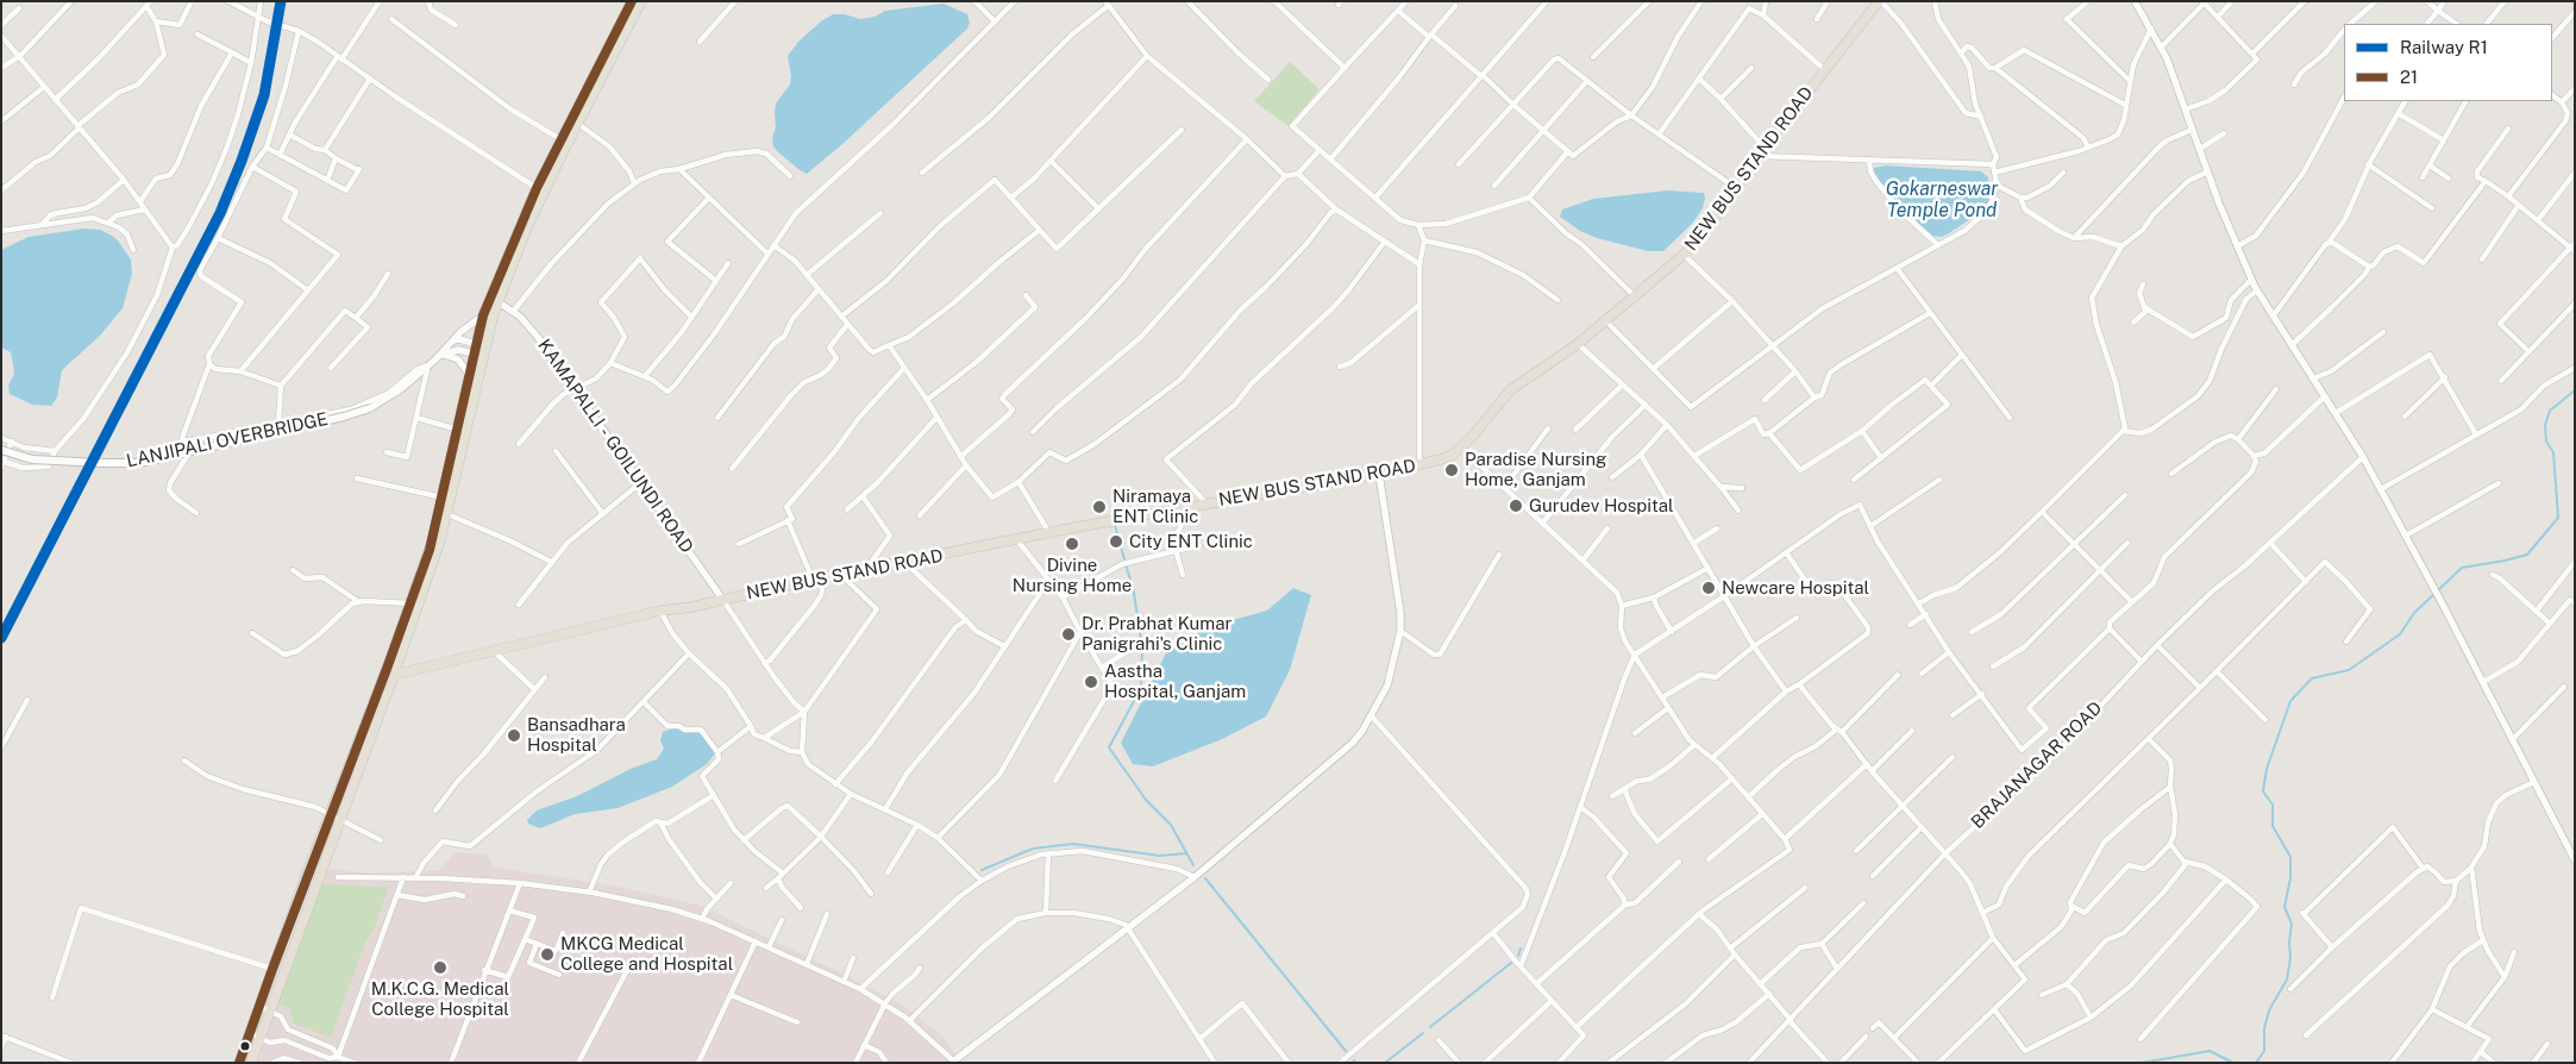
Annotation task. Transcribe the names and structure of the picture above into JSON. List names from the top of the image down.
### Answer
{
  "streets": {
    "highway": ["NEW BUS STAND ROAD"],
    "main road": ["LANJIPALI OVERBRIDGE"],
    "street": ["KAMAPALLI - GOILUNDI ROAD", "BRAJANAGAR ROAD"]
  },
  "crossings": [
    ["NEW BUS STAND ROAD", "KAMAPALLI - GOILUNDI ROAD"]
  ],
  "water": ["Gokarneswar Temple Pond"],
  "places": [
    "Paradise Nursing Home, Ganjam",
    "Gurudev Hospital",
    "Niramaya ENT Clinic",
    "City ENT Clinic",
    "Divine Nursing Home",
    "Newcare Hospital",
    "Dr. Prabhat Kumar Panigrahi's Clinic",
    "Aastha Hospital, Ganjam",
    "Bansadhara Hospital",
    "MKCG Medical College and Hospital",
    "M.K.C.G. Medical College Hospital"
  ],
  "lines": ["rail line R1", "transit line 21"],
  "legend": ["Railway R1", "21"]
}
